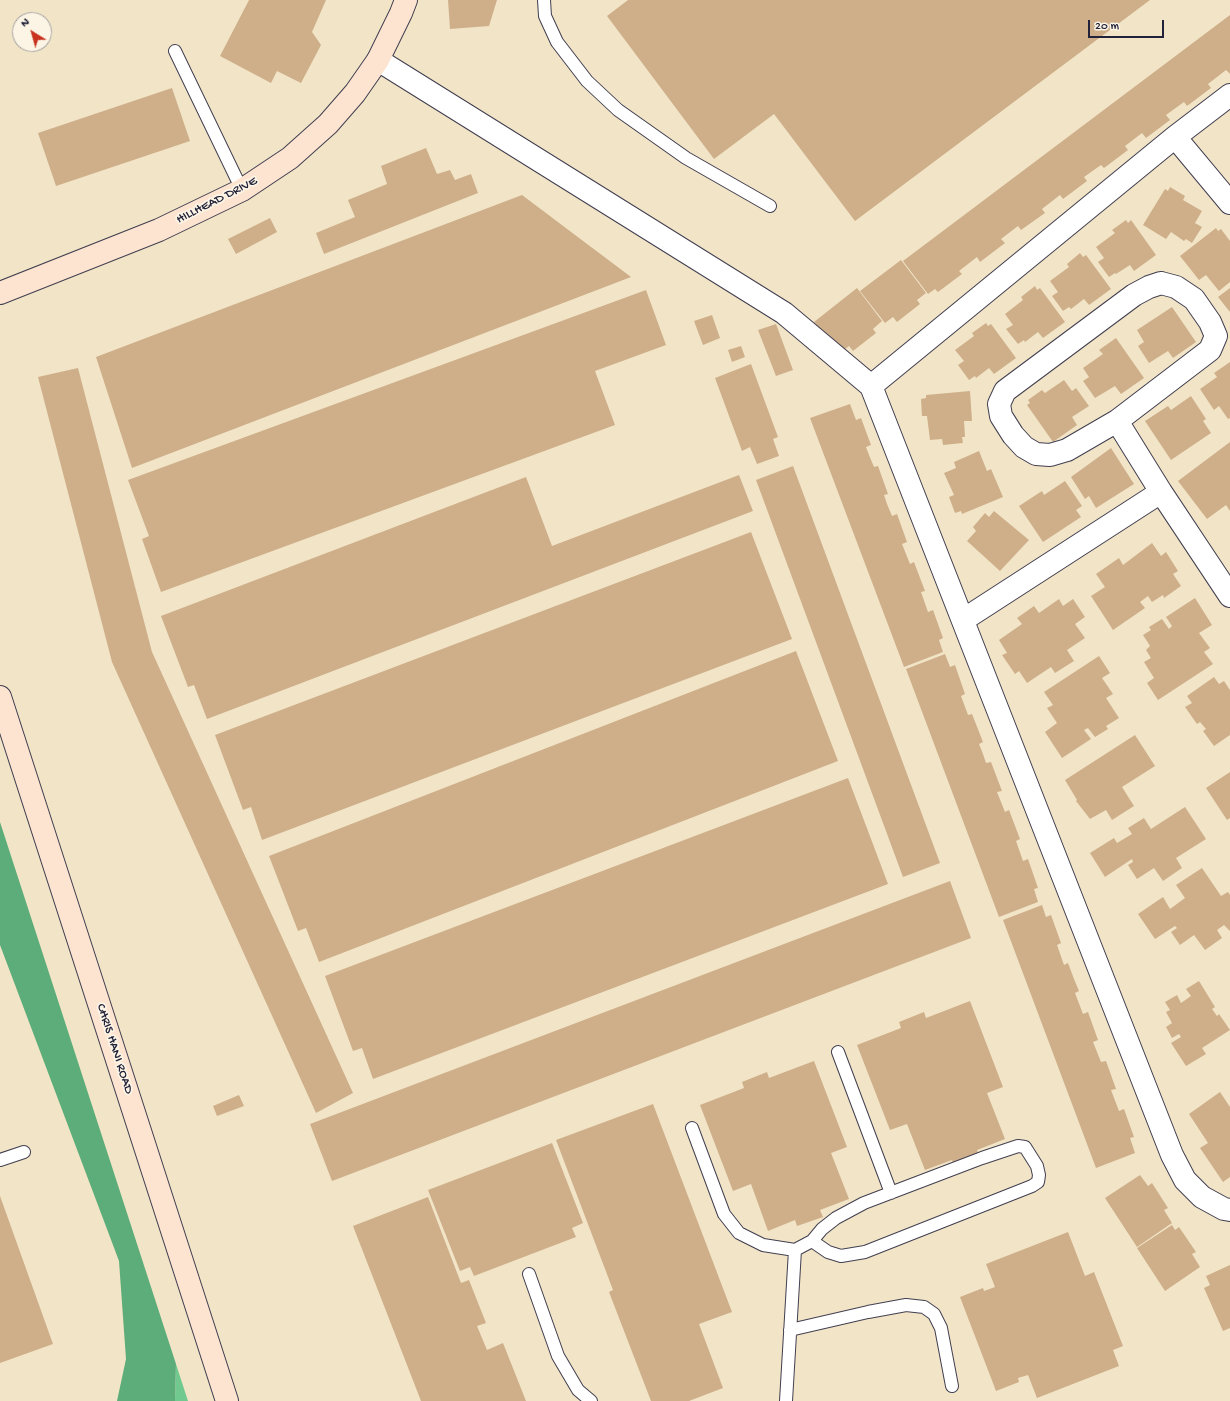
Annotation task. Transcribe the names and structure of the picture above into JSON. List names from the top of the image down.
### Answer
{
  "streets": {
    "main road": ["HILLHEAD DRIVE", "CHRIS HANI ROAD"]
  },
  "scale_bar": "20 m",
  "north": "top left"
}
